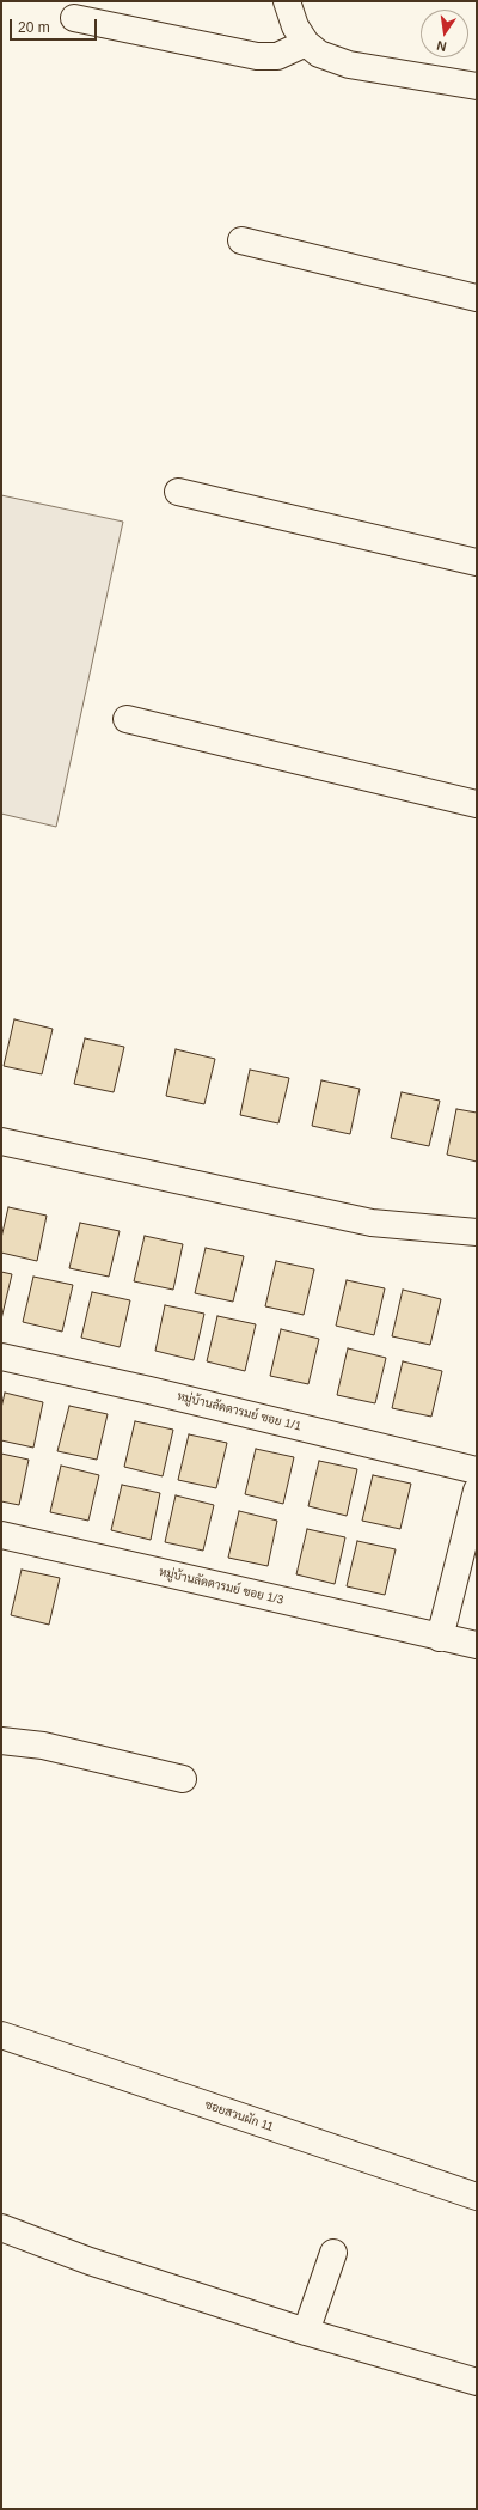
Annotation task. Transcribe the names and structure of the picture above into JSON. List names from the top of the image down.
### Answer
{
  "streets": {
    "street": ["หมู่บ้านลัดดารมย์ ซอย 1/1", "หมู่บ้านลัดดารมย์ ซอย 1/3", "ซอยสวนผัก 11"]
  },
  "scale_bar": "20 m",
  "north": "bottom"
}
